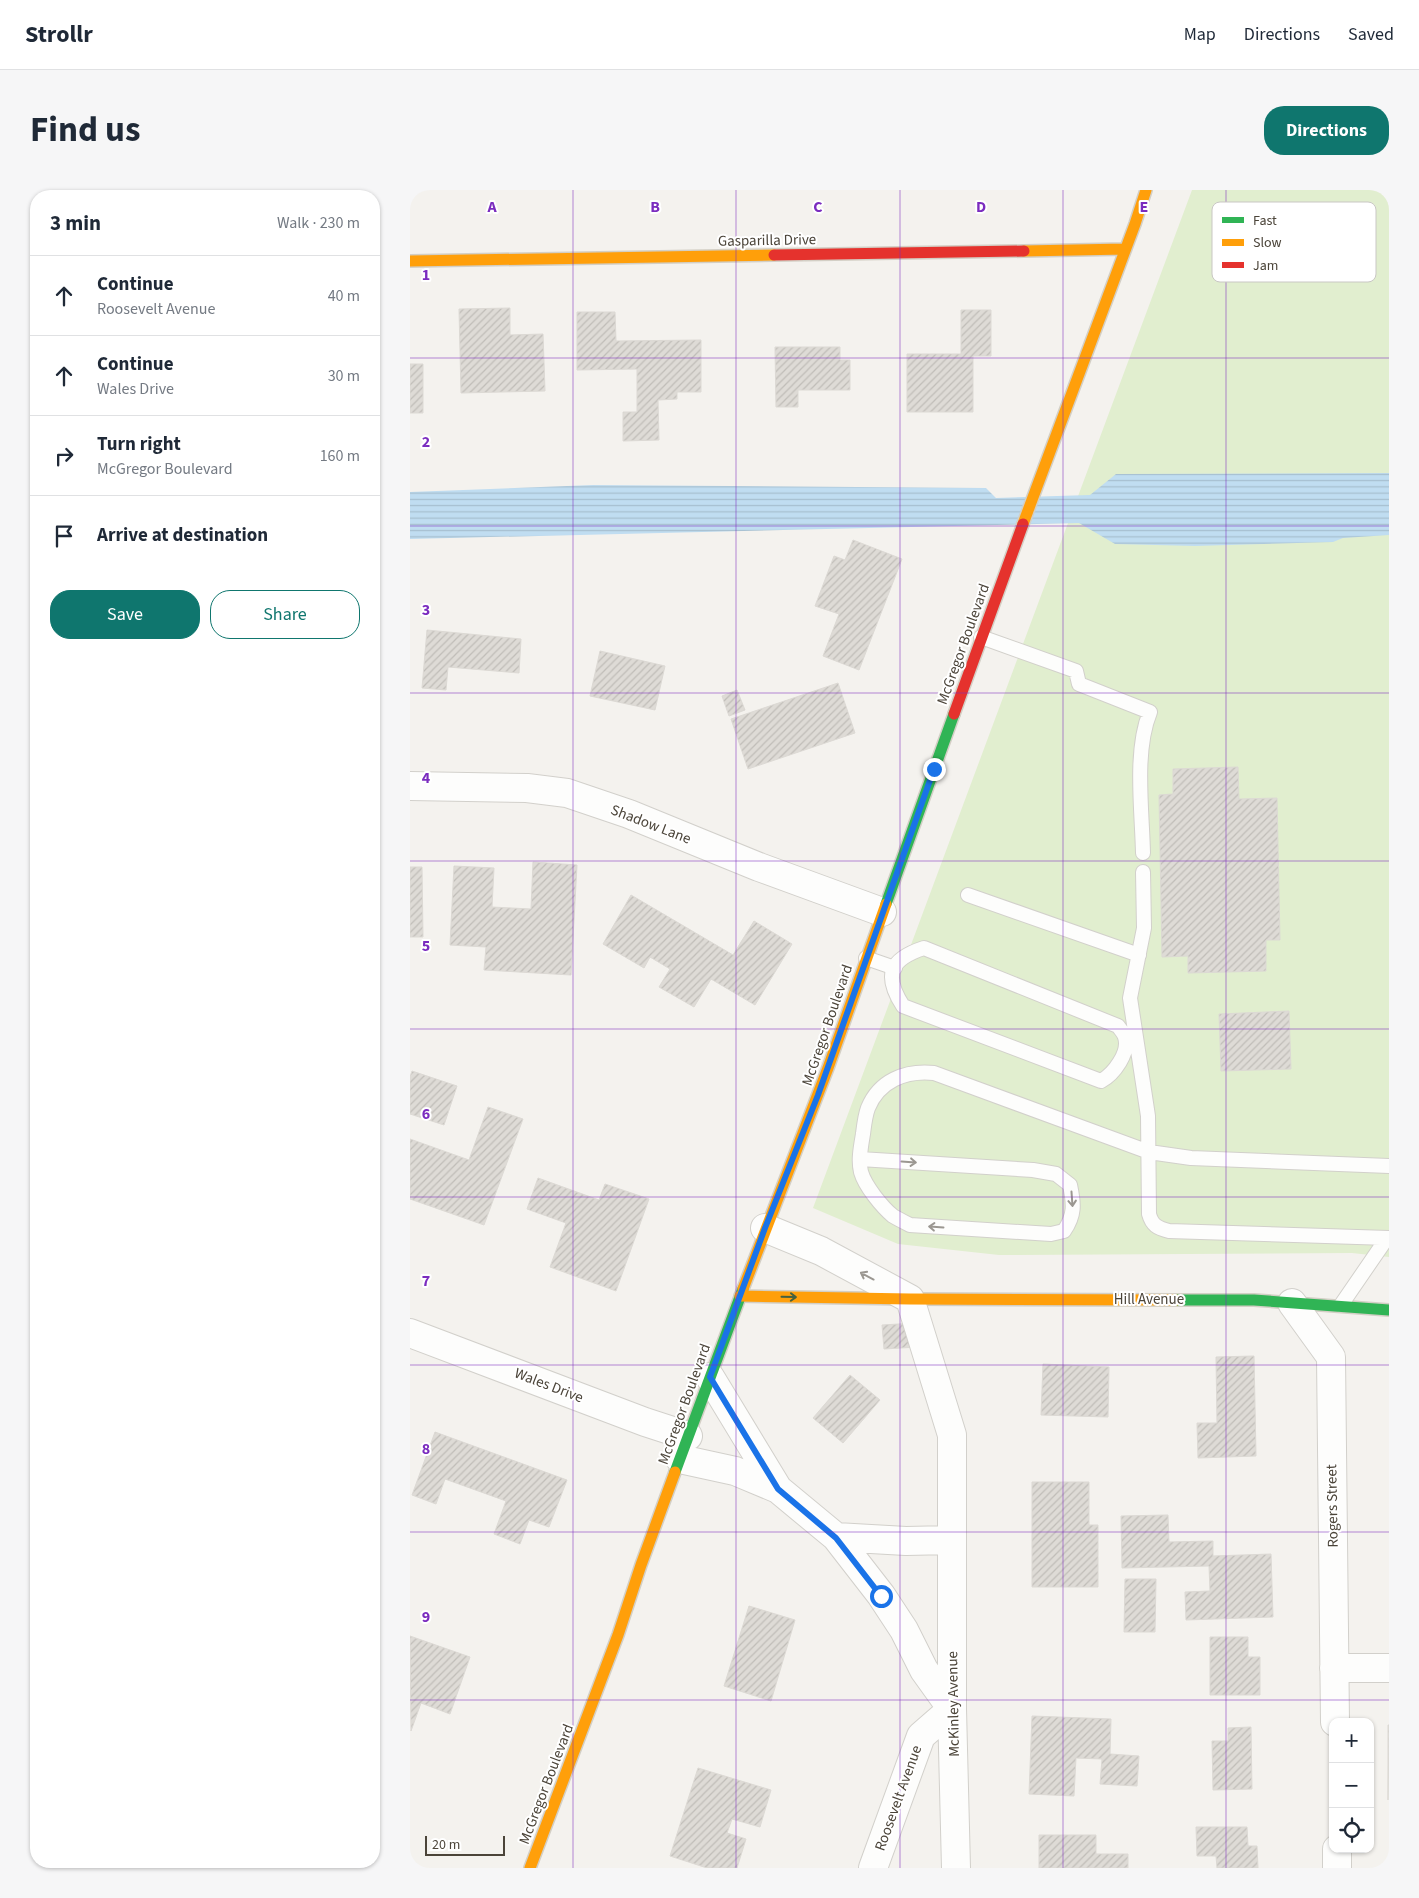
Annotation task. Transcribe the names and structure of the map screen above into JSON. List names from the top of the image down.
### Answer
{
  "streets": {
    "main road": ["Gasparilla Drive", "McGregor Boulevard", "Hill Avenue"],
    "street": [
      "Shadow Lane",
      "Wales Drive",
      "Rogers Street",
      "McKinley Avenue",
      "Roosevelt Avenue"
    ]
  },
  "crossings": [
    ["Gasparilla Drive", "McGregor Boulevard"],
    ["McGregor Boulevard", "Shadow Lane"],
    ["McGregor Boulevard", "Hill Avenue"],
    ["McGregor Boulevard", "Wales Drive"],
    ["Hill Avenue", "Rogers Street"],
    ["Hill Avenue", "McKinley Avenue"],
    ["McKinley Avenue", "Roosevelt Avenue"]
  ],
  "legend": ["Fast", "Slow", "Jam"],
  "scale_bar": "20 m",
  "page": {
    "header": "Strollr",
    "nav": ["Map", "Directions", "Saved"],
    "title": "Find us",
    "buttons": [
      "Directions",
      ["Save", "Share"]
    ],
    "heading": ["3 min", "Walk · 230 m"],
    "list": [
      ["Continue", "Roosevelt Avenue", "40 m"],
      ["Continue", "Wales Drive", "30 m"],
      ["Turn right", "McGregor Boulevard", "160 m"],
      "Arrive at destination"
    ],
    "map_buttons": ["+", "−"],
    "scale": "20 m"
  },
  "grid": {
    "columns": [
      "A",
      "B",
      "C",
      "D",
      "E"
    ],
    "rows": [
      "1",
      "2",
      "3",
      "4",
      "5",
      "6",
      "7",
      "8",
      "9"
    ]
  }
}
